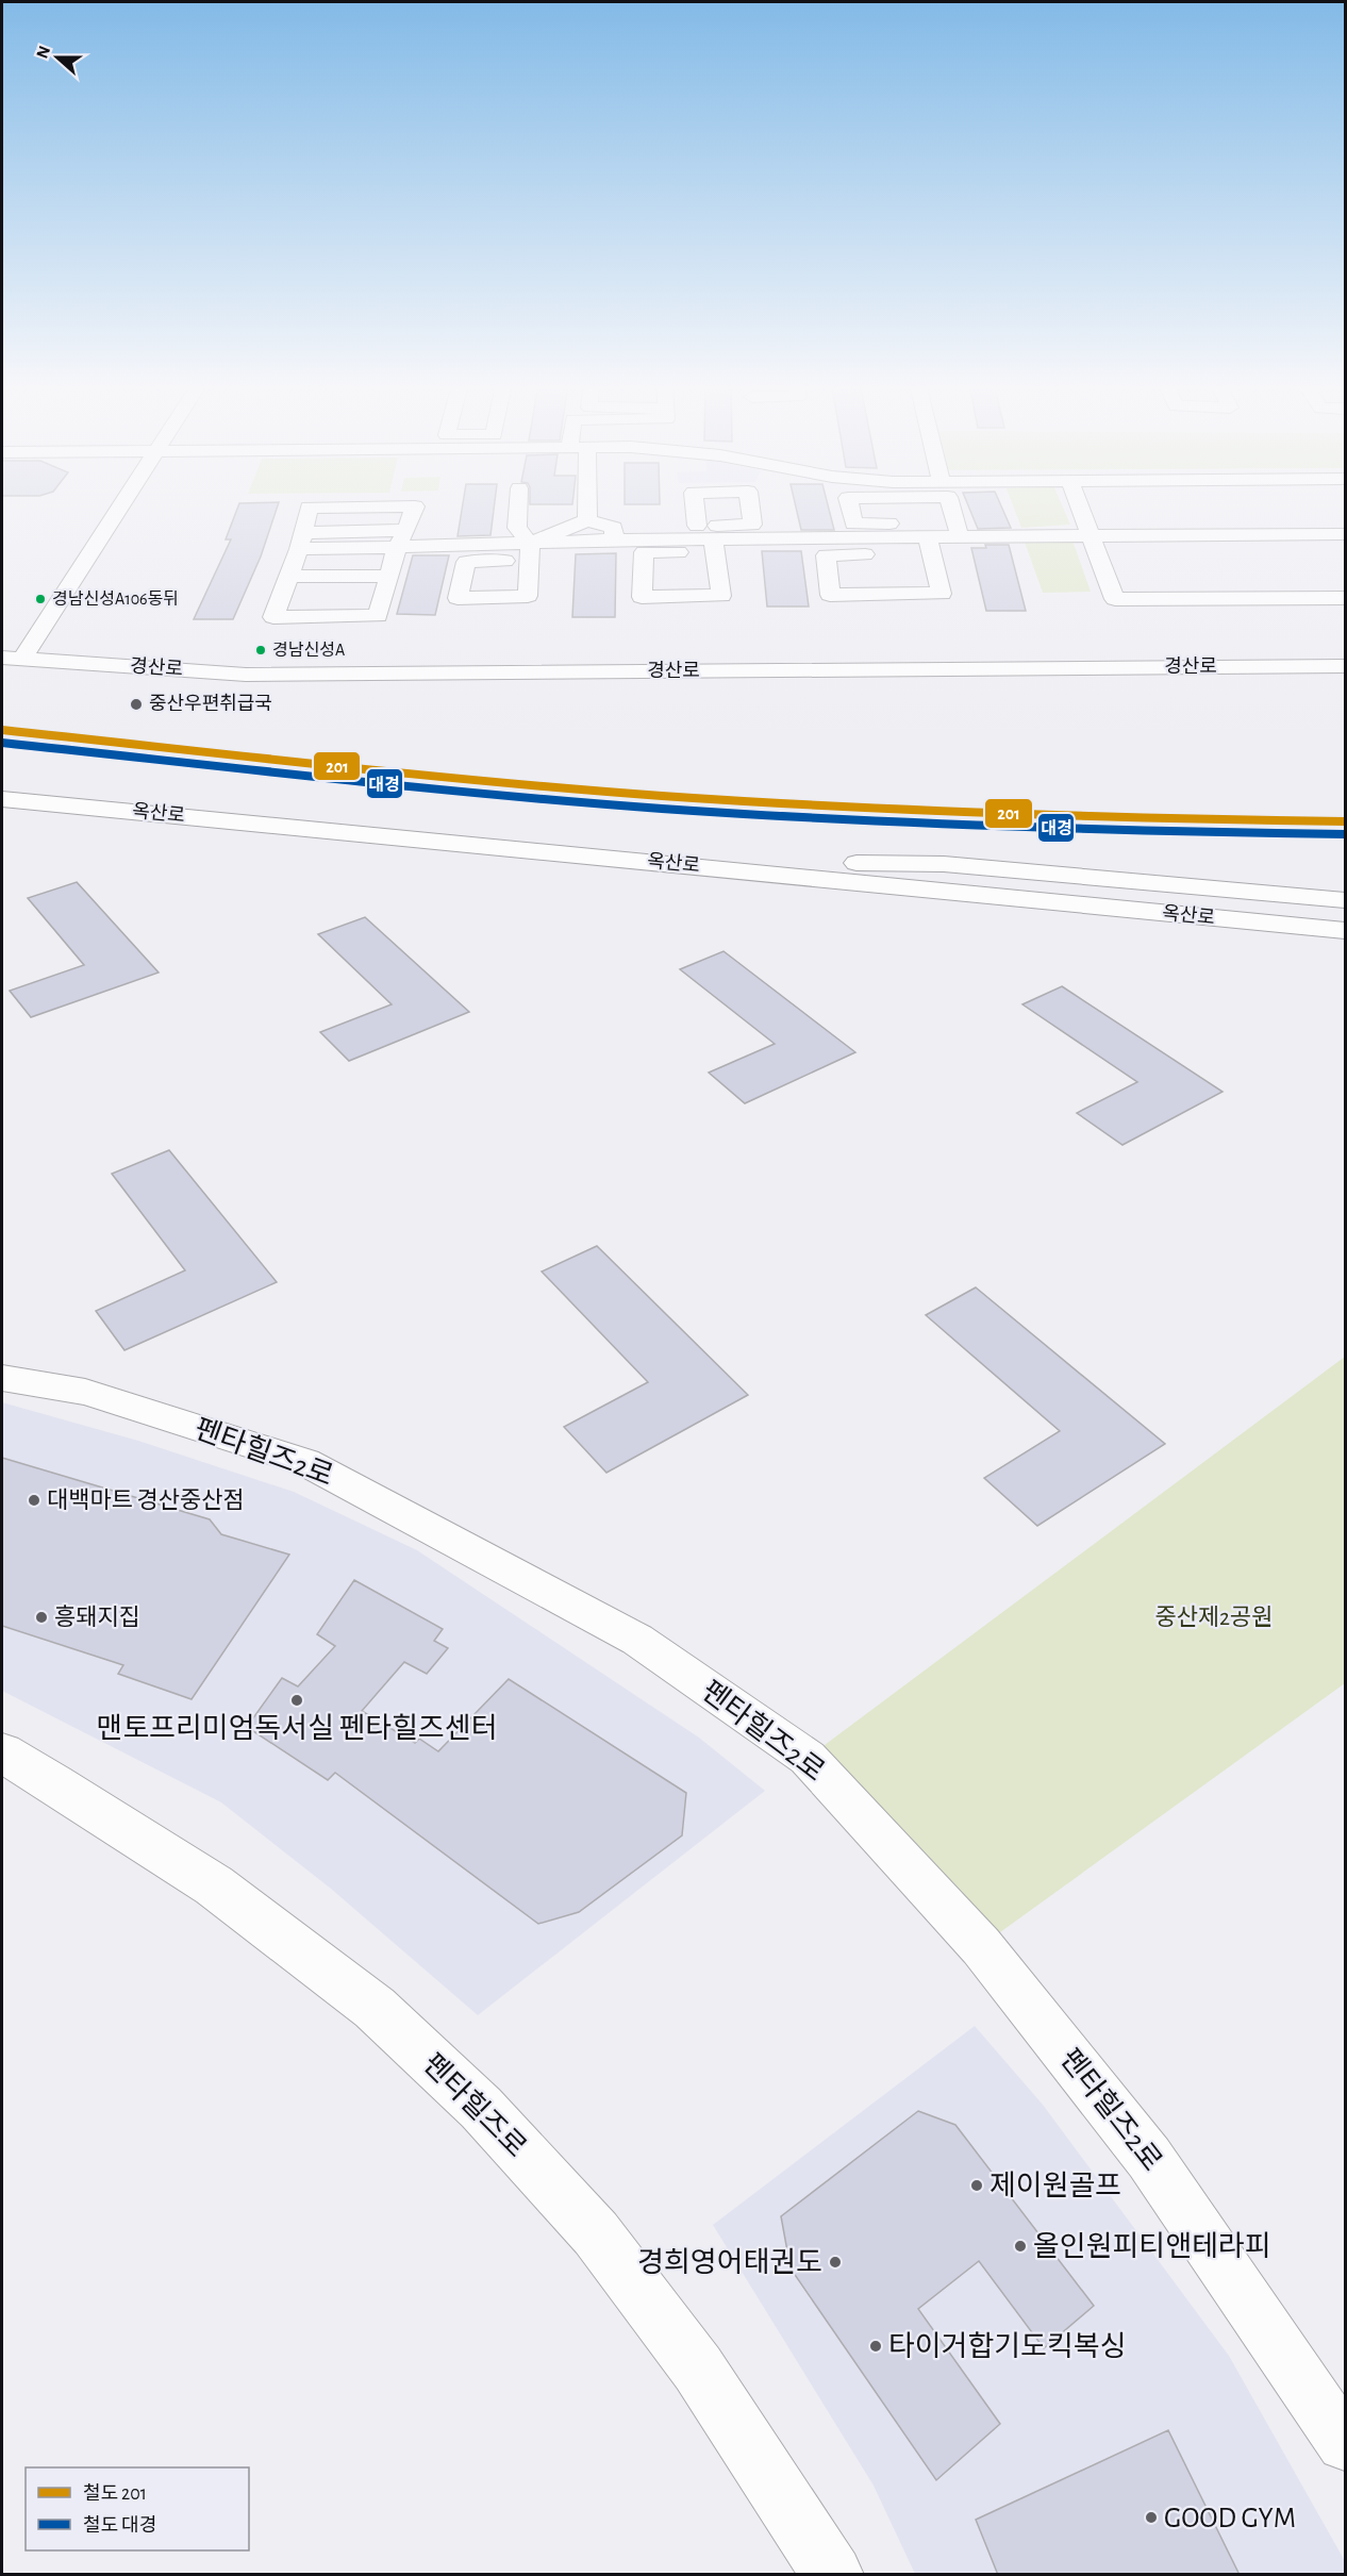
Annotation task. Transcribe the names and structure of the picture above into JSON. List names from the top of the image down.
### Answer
{
  "streets": {
    "main road": ["펜타힐즈로"],
    "street": ["경산로", "옥산로", "펜타힐즈2로"]
  },
  "parks": ["중산제2공원"],
  "places": [
    "경남신성A106동뒤",
    "경남신성A",
    "중산우편취급국",
    "대백마트 경산중산점",
    "흥돼지집",
    "맨토프리미엄독서실 펜타힐즈센터",
    "제이원골프",
    "올인원피티앤테라피",
    "경희영어태권도",
    "타이거합기도킥복싱",
    "GOOD GYM"
  ],
  "lines": ["rail line 201", "rail line 대경"],
  "legend": ["철도 201", "철도 대경"],
  "north": "left"
}
